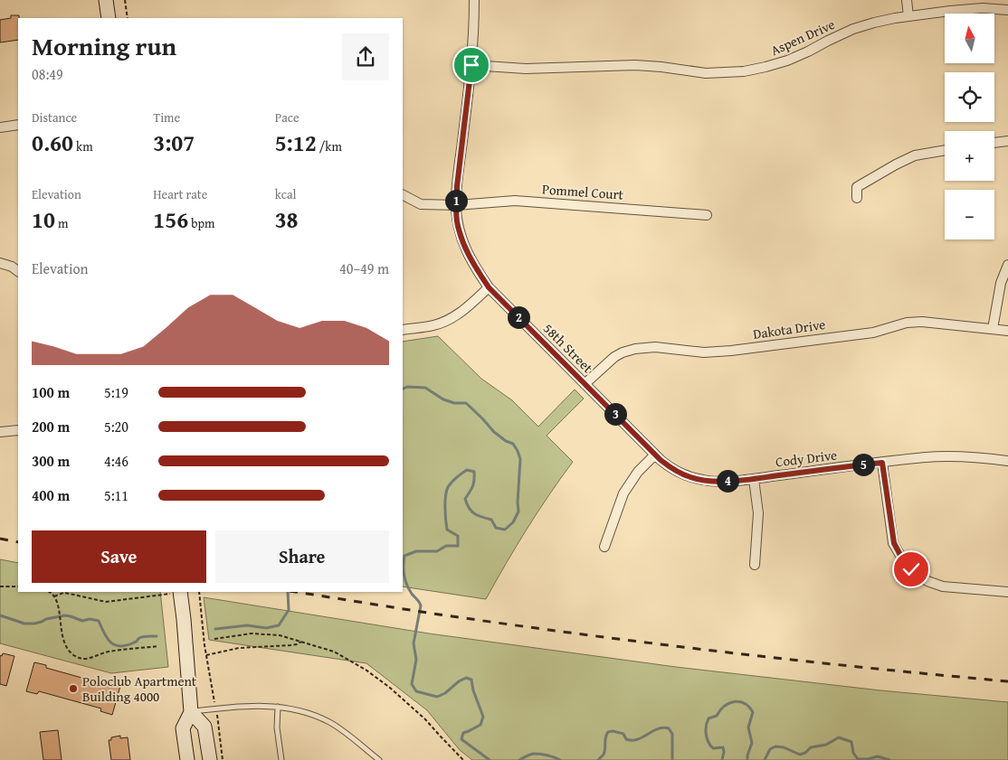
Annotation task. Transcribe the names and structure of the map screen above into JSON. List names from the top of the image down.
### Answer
{
  "streets": {
    "street": [
      "Aspen Drive",
      "Pommel Court",
      "Dakota Drive",
      "58th Street",
      "Cody Drive"
    ]
  },
  "crossings": [
    ["Aspen Drive", "58th Street"],
    ["Pommel Court", "58th Street"],
    ["Dakota Drive", "58th Street"],
    ["58th Street", "Cody Drive"]
  ],
  "places": ["Poloclub Apartment Building 4000"],
  "north": "top",
  "page": {
    "map_buttons": ["+", "−"],
    "heading": ["Morning run", "08:49"],
    "stats": [
      ["Distance", "0.60 km"],
      ["Time", "3:07"],
      ["Pace", "5:12 /km"],
      ["Elevation", "10 m"],
      ["Heart rate", "156 bpm"],
      ["kcal", "38"]
    ],
    "pins": [
      "1",
      "2",
      "3",
      "5",
      "4"
    ],
    "chart": ["Elevation", "40–49 m"],
    "list": [
      {
        "name": "100 m",
        "note": "5:19"
      },
      {
        "name": "200 m",
        "note": "5:20"
      },
      {
        "name": "300 m",
        "note": "4:46"
      },
      {
        "name": "400 m",
        "note": "5:11"
      }
    ],
    "buttons": ["Save", "Share"]
  }
}
